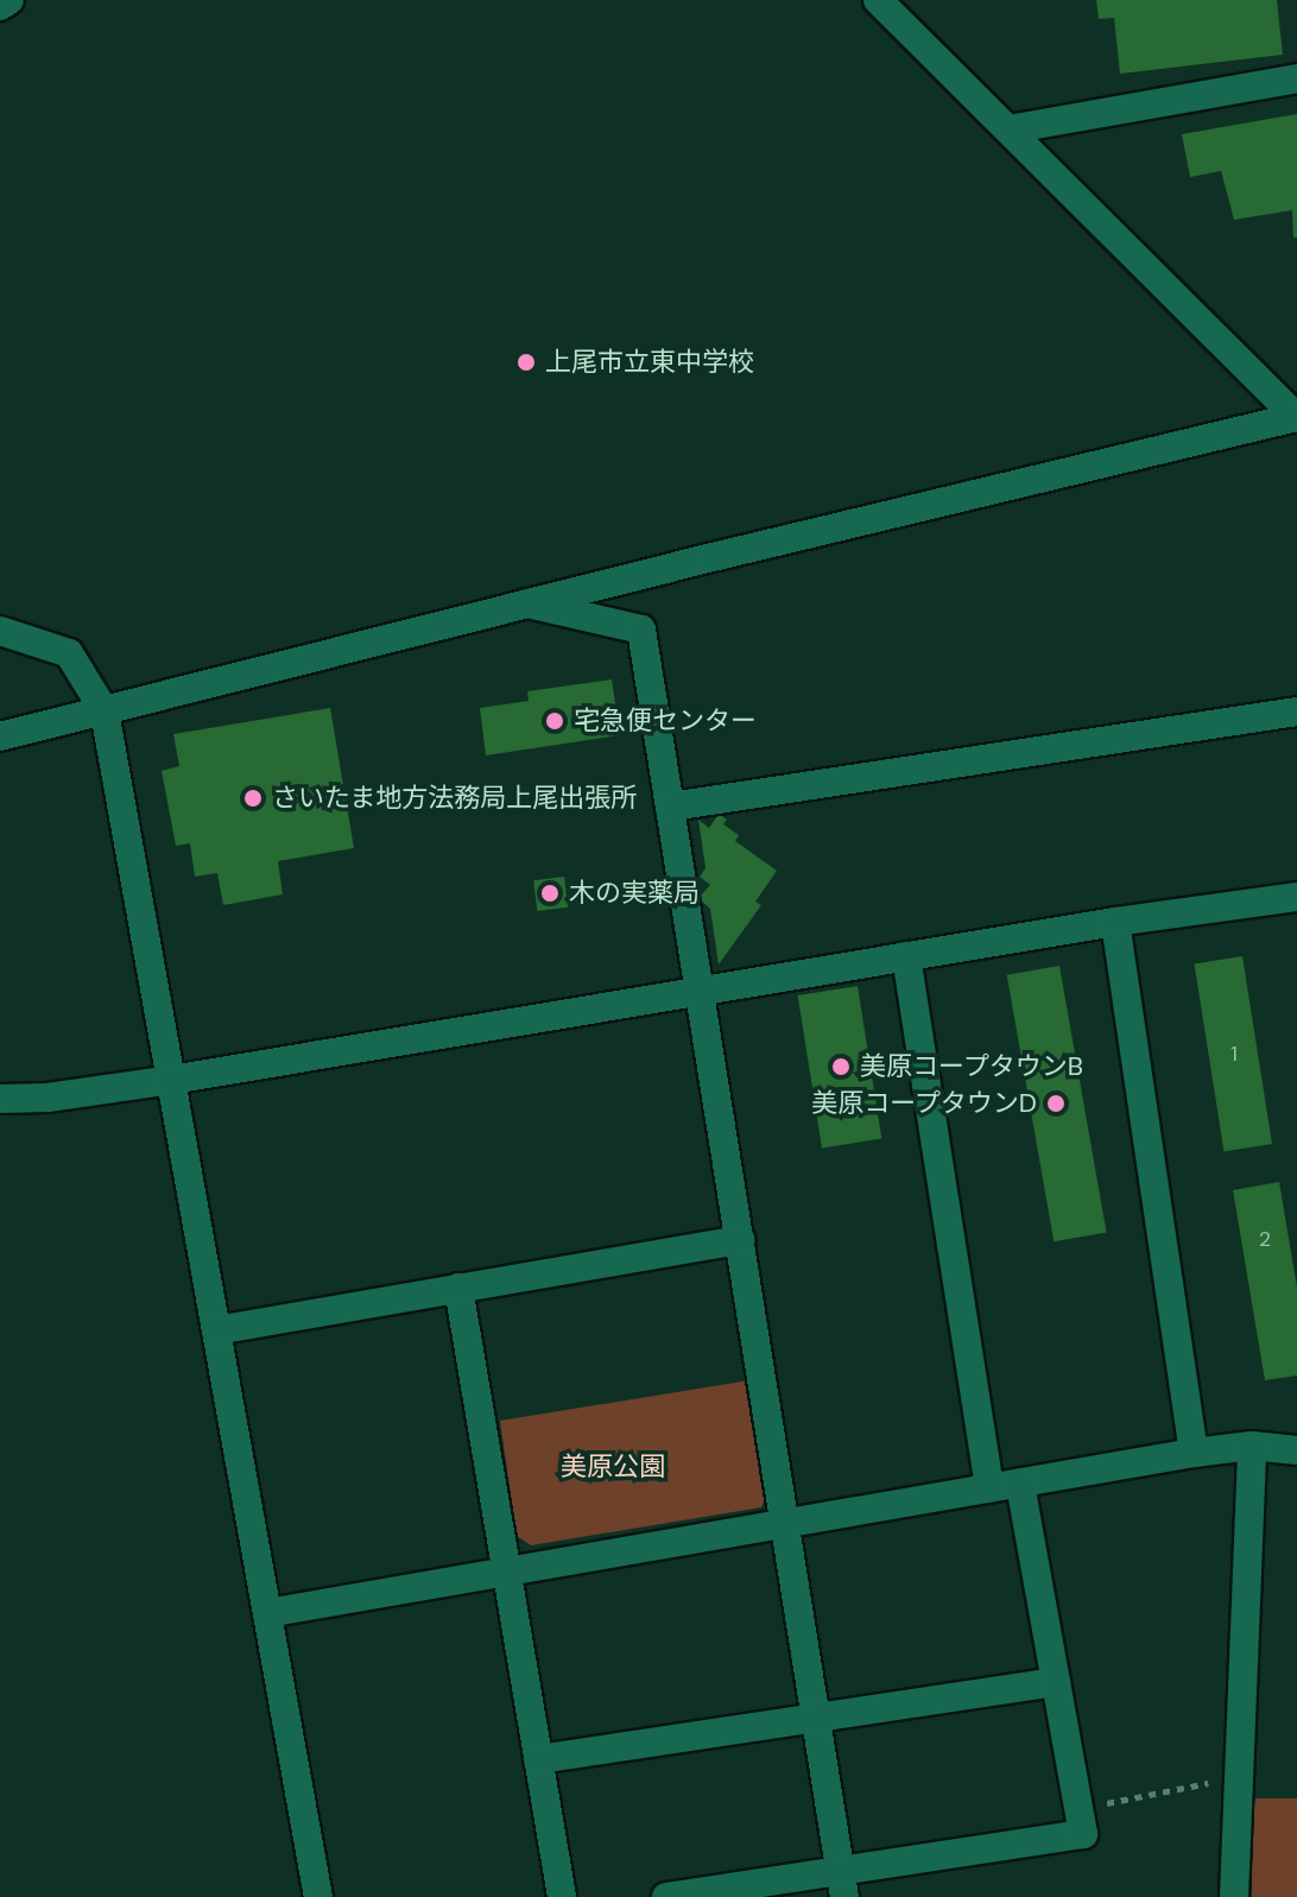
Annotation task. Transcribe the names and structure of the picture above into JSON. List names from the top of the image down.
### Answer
{
  "parks": ["美原公園"],
  "places": [
    "上尾市立東中学校",
    "宅急便センター",
    "さいたま地方法務局上尾出張所",
    "木の実薬局",
    "美原コープタウンB",
    "美原コープタウンD"
  ],
  "house_numbers": ["1", "2"]
}
